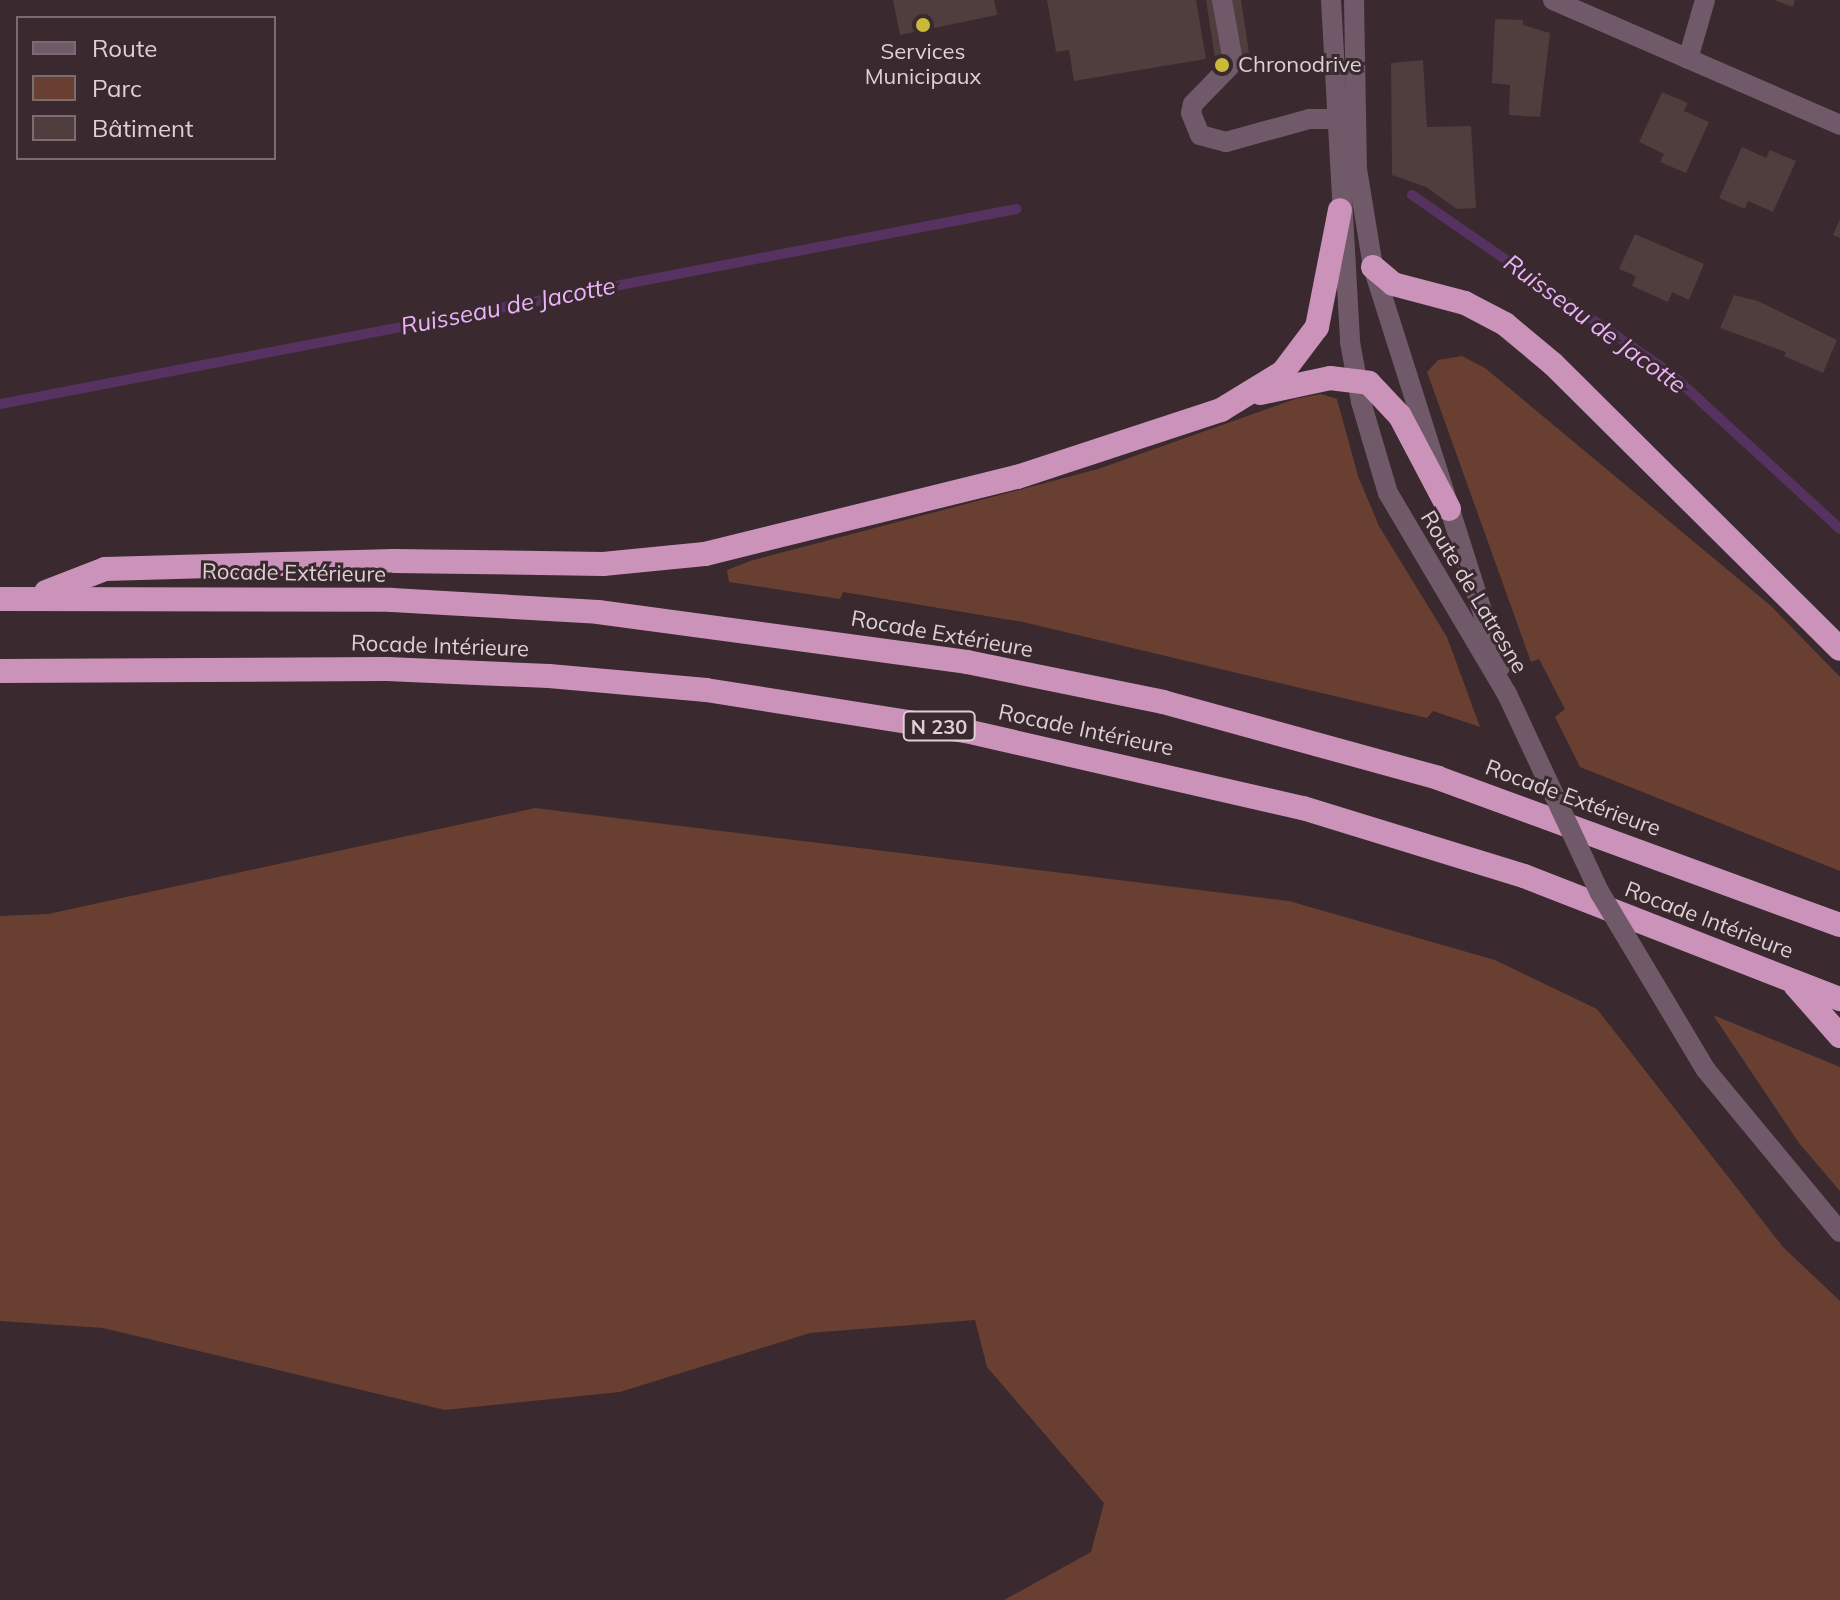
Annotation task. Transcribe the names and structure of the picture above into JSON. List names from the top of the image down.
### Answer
{
  "streets": {
    "highway": ["Rocade Extérieure", "Rocade Intérieure", "N 230"],
    "street": ["Route de Latresne"]
  },
  "water": ["Ruisseau de Jacotte"],
  "places": ["Services Municipaux", "Chronodrive"],
  "legend": ["Route", "Parc", "Bâtiment"]
}
